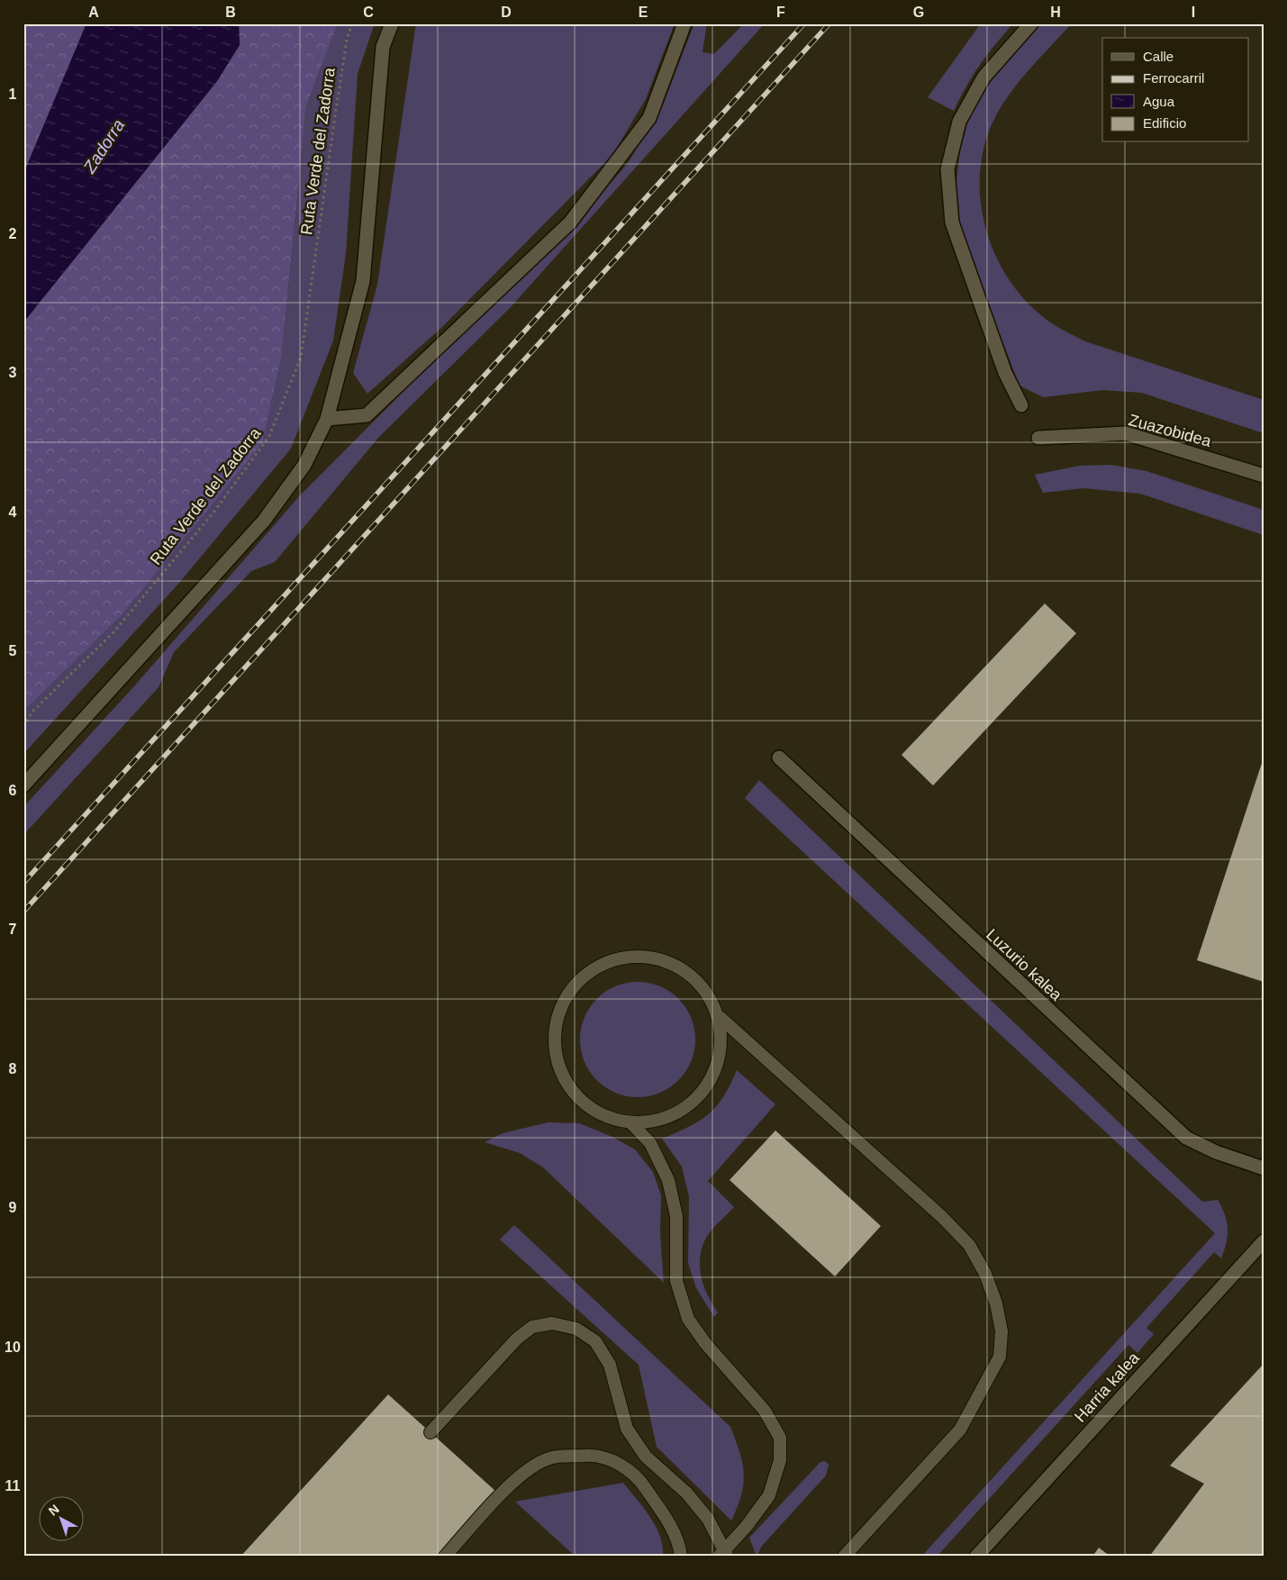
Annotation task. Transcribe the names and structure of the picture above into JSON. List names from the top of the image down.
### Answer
{
  "streets": {
    "street": ["Zuazobidea", "Luzurio kalea", "Harria kalea"],
    "path": ["Ruta Verde del Zadorra"]
  },
  "water": ["Zadorra"],
  "legend": [
    "Calle",
    "Ferrocarril",
    "Agua",
    "Edificio"
  ],
  "north": "top left",
  "grid": {
    "columns": [
      "A",
      "B",
      "C",
      "D",
      "E",
      "F",
      "G",
      "H",
      "I"
    ],
    "rows": [
      "1",
      "2",
      "3",
      "4",
      "5",
      "6",
      "7",
      "8",
      "9",
      "10",
      "11"
    ]
  }
}
